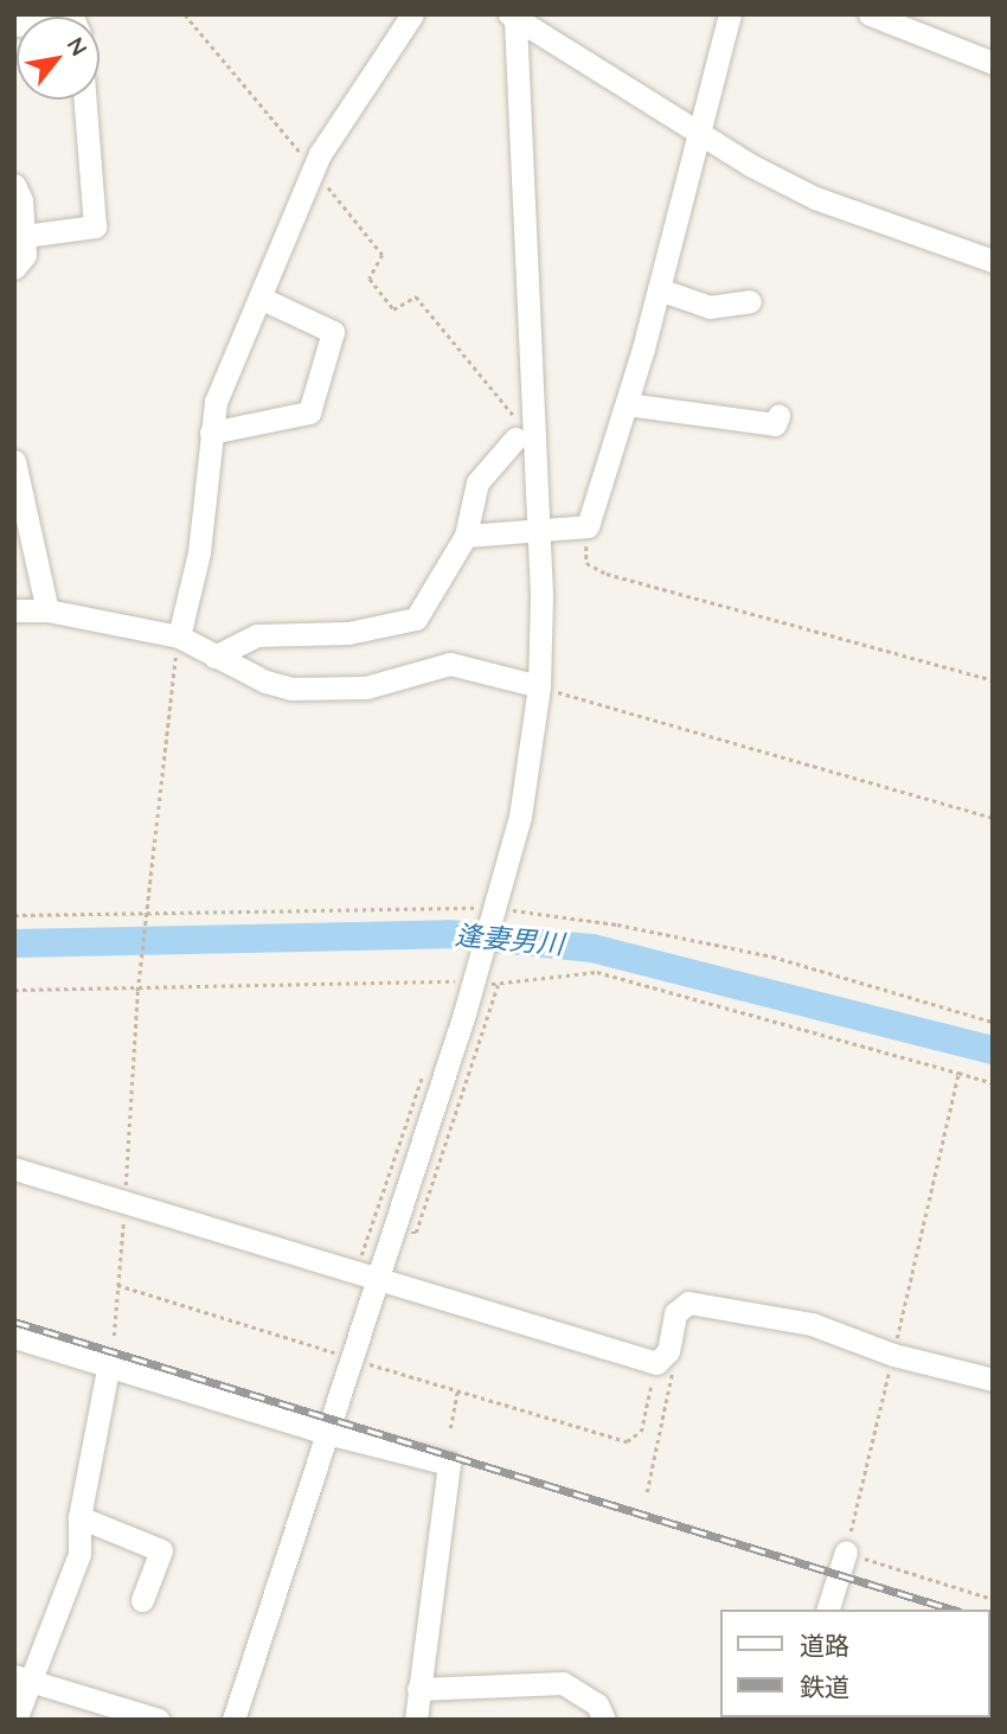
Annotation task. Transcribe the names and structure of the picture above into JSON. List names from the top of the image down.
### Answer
{
  "water": ["逢妻男川"],
  "legend": ["道路", "鉄道"],
  "north": "top right"
}
